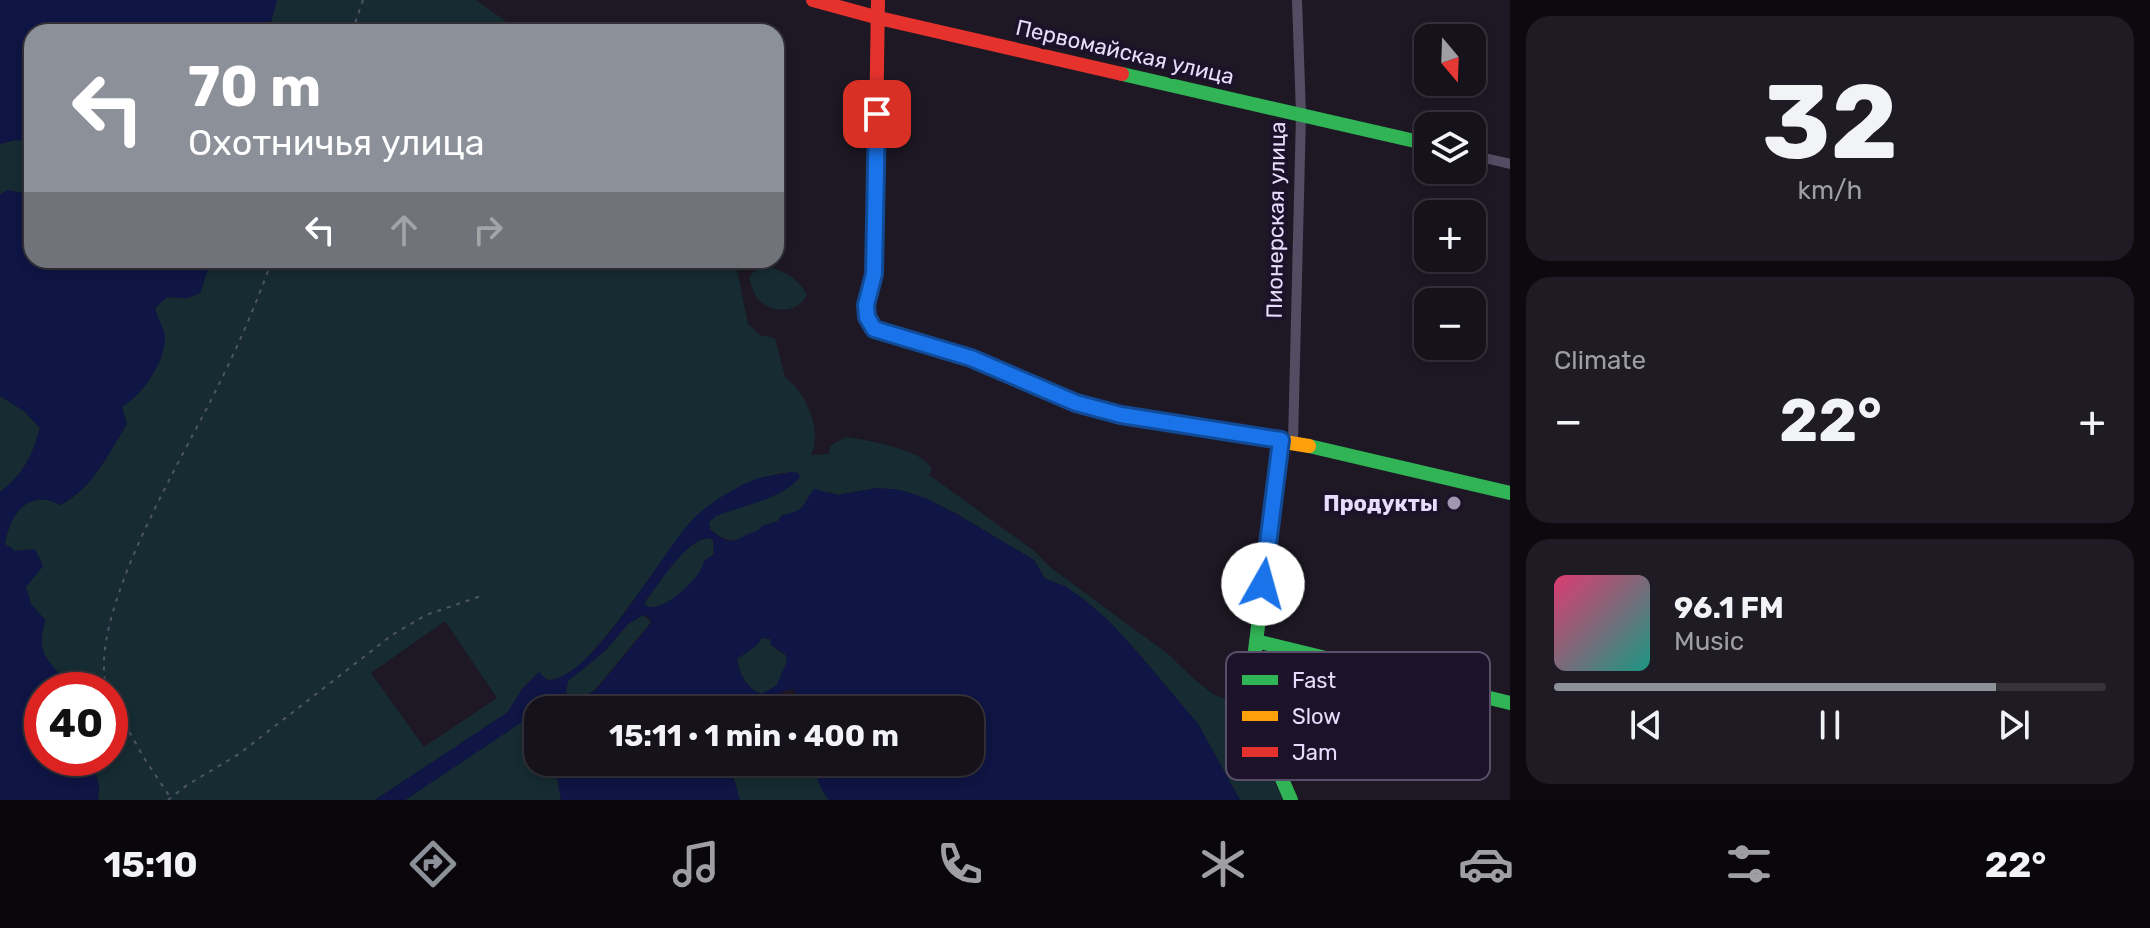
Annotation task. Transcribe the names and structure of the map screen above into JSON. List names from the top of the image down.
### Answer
{
  "streets": {
    "street": ["Первомайская улица", "Пионерская улица"]
  },
  "crossings": [
    ["Первомайская улица", "Пионерская улица"]
  ],
  "places": ["Продукты"],
  "legend": ["Fast", "Slow", "Jam"],
  "north": "bottom",
  "page": {
    "tile": [
      ["32", "km/h"],
      "Climate"
    ],
    "map_buttons": ["+", "−"],
    "turn": ["70 m", "Охотничья улица"],
    "heat": ["−", "22°", "+"],
    "song": ["96.1 FM", "Music"],
    "limit": "40",
    "trip": "15:11 · 1 min · 400 m",
    "tabs": ["15:10", "22°"]
  }
}
